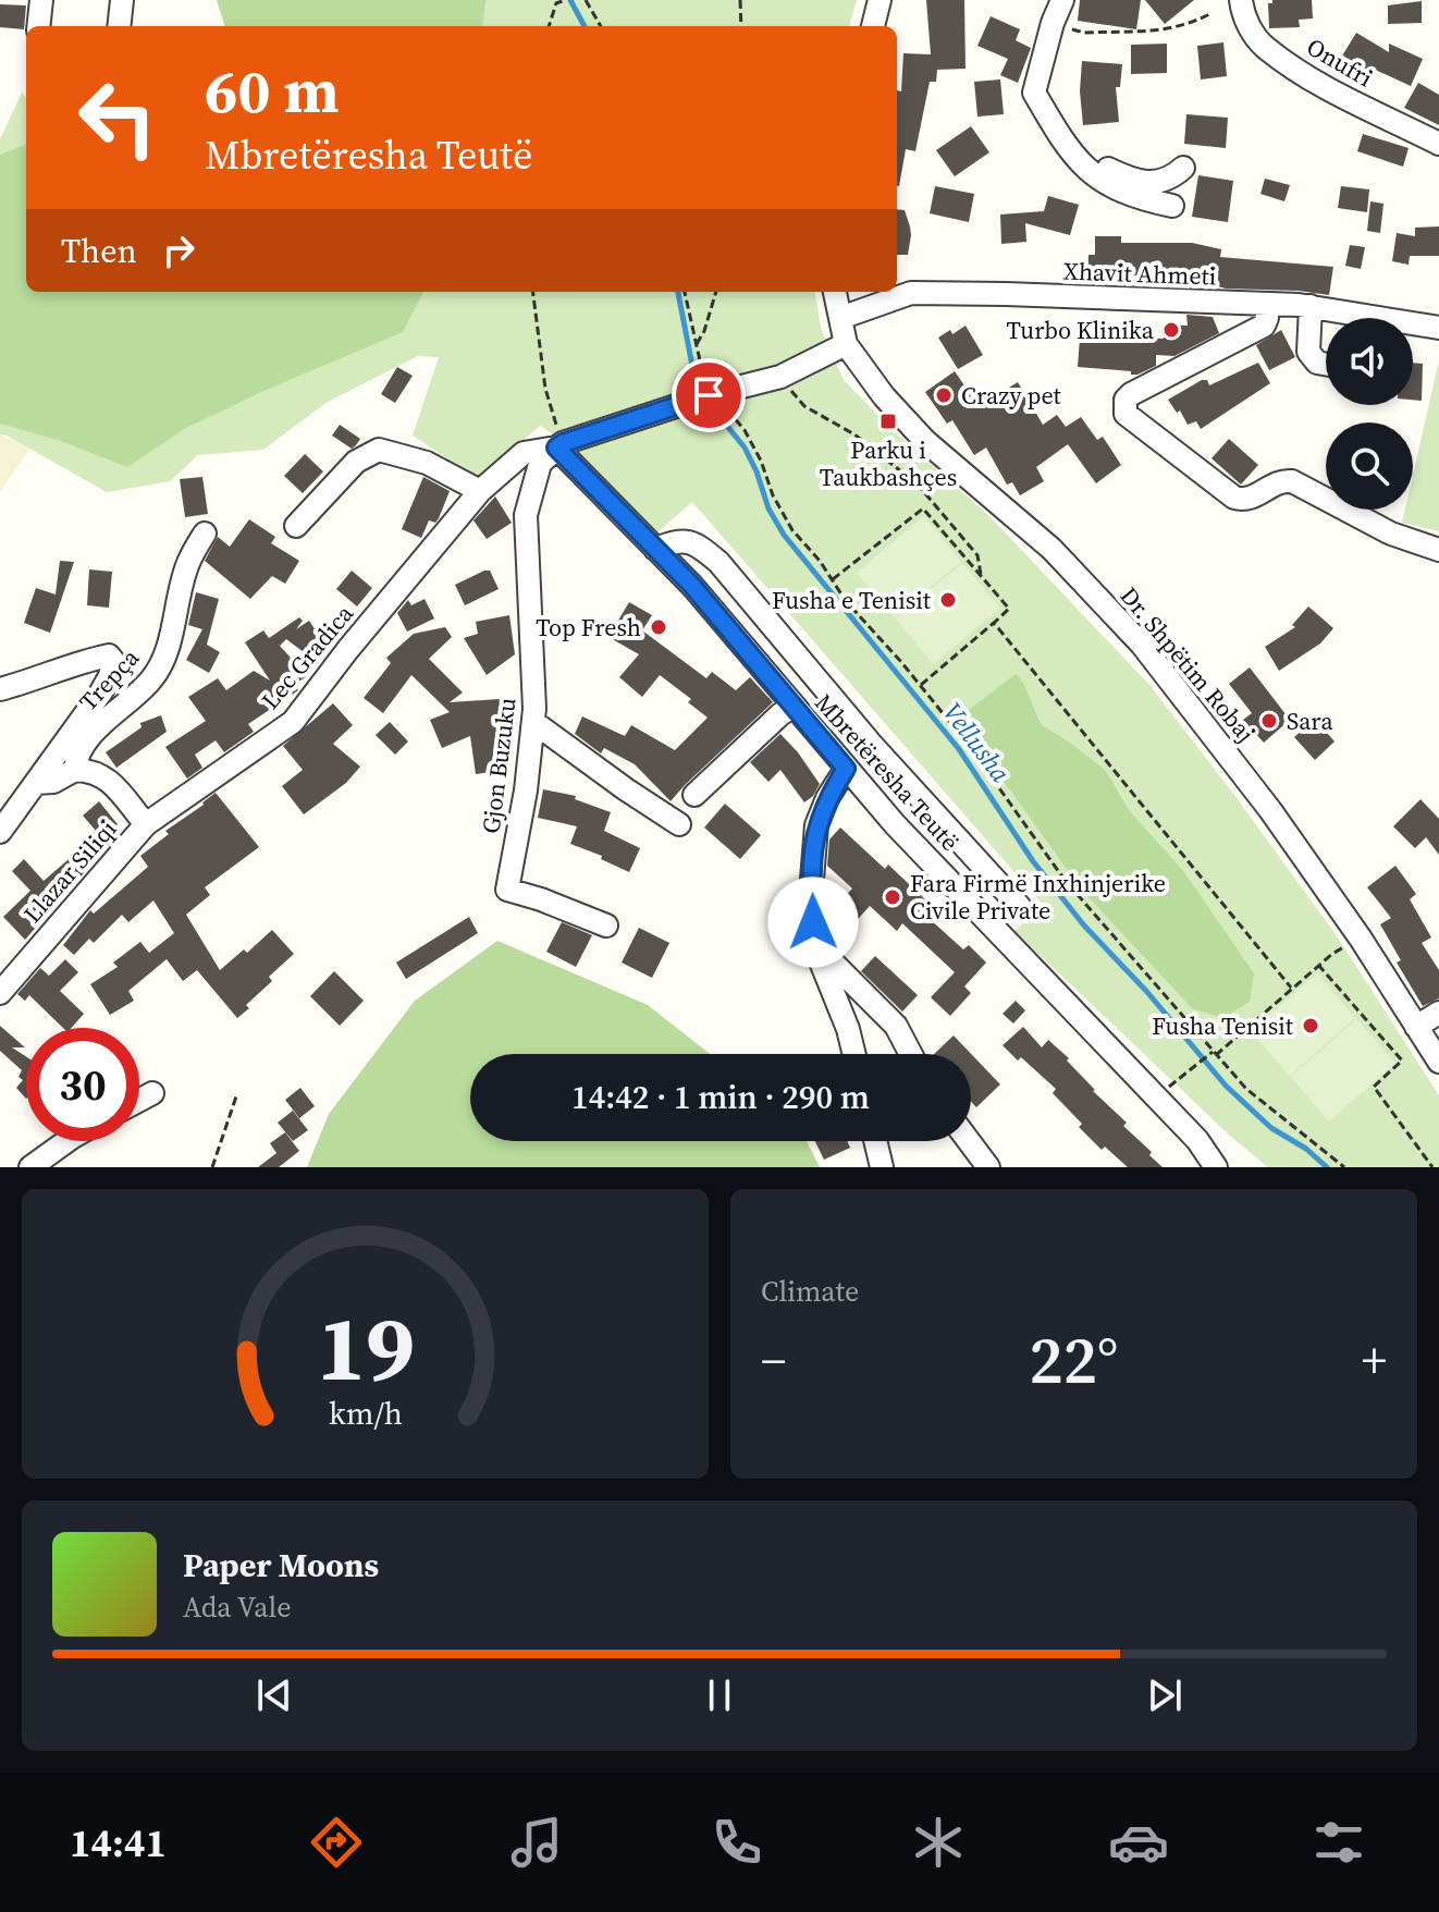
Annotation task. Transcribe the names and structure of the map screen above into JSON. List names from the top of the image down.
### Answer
{
  "streets": {
    "street": [
      "Onufri",
      "Xhavit Ahmeti",
      "Lec Gradica",
      "Dr. Shpëtim Robaj",
      "Trepça",
      "Gjon Buzuku",
      "Mbretëresha Teutë",
      "Llazar Siliqi"
    ]
  },
  "crossings": [
    ["Lec Gradica", "Dr. Shpëtim Robaj"],
    ["Lec Gradica", "Gjon Buzuku"],
    ["Lec Gradica", "Mbretëresha Teutë"],
    ["Lec Gradica", "Llazar Siliqi"],
    ["Gjon Buzuku", "Mbretëresha Teutë"]
  ],
  "water": ["Vellusha"],
  "places": {
    "other": [
      "Turbo Klinika",
      "Crazy pet",
      "Fusha e Tenisit",
      "Top Fresh",
      "Sara",
      "Fara Firmë Inxhinjerike Civile Private",
      "Fusha Tenisit"
    ],
    "transit": ["Parku i Taukbashçes"]
  },
  "page": {
    "turn": ["60 m", "Mbretëresha Teutë"],
    "then": "Then",
    "limit": "30",
    "trip": "14:42 · 1 min · 290 m",
    "tile": "Climate",
    "heat": ["−", "22°", "+"],
    "song": ["Paper Moons", "Ada Vale"],
    "tabs": "14:41",
    "gauge": ["19", "km/h"]
  }
}
